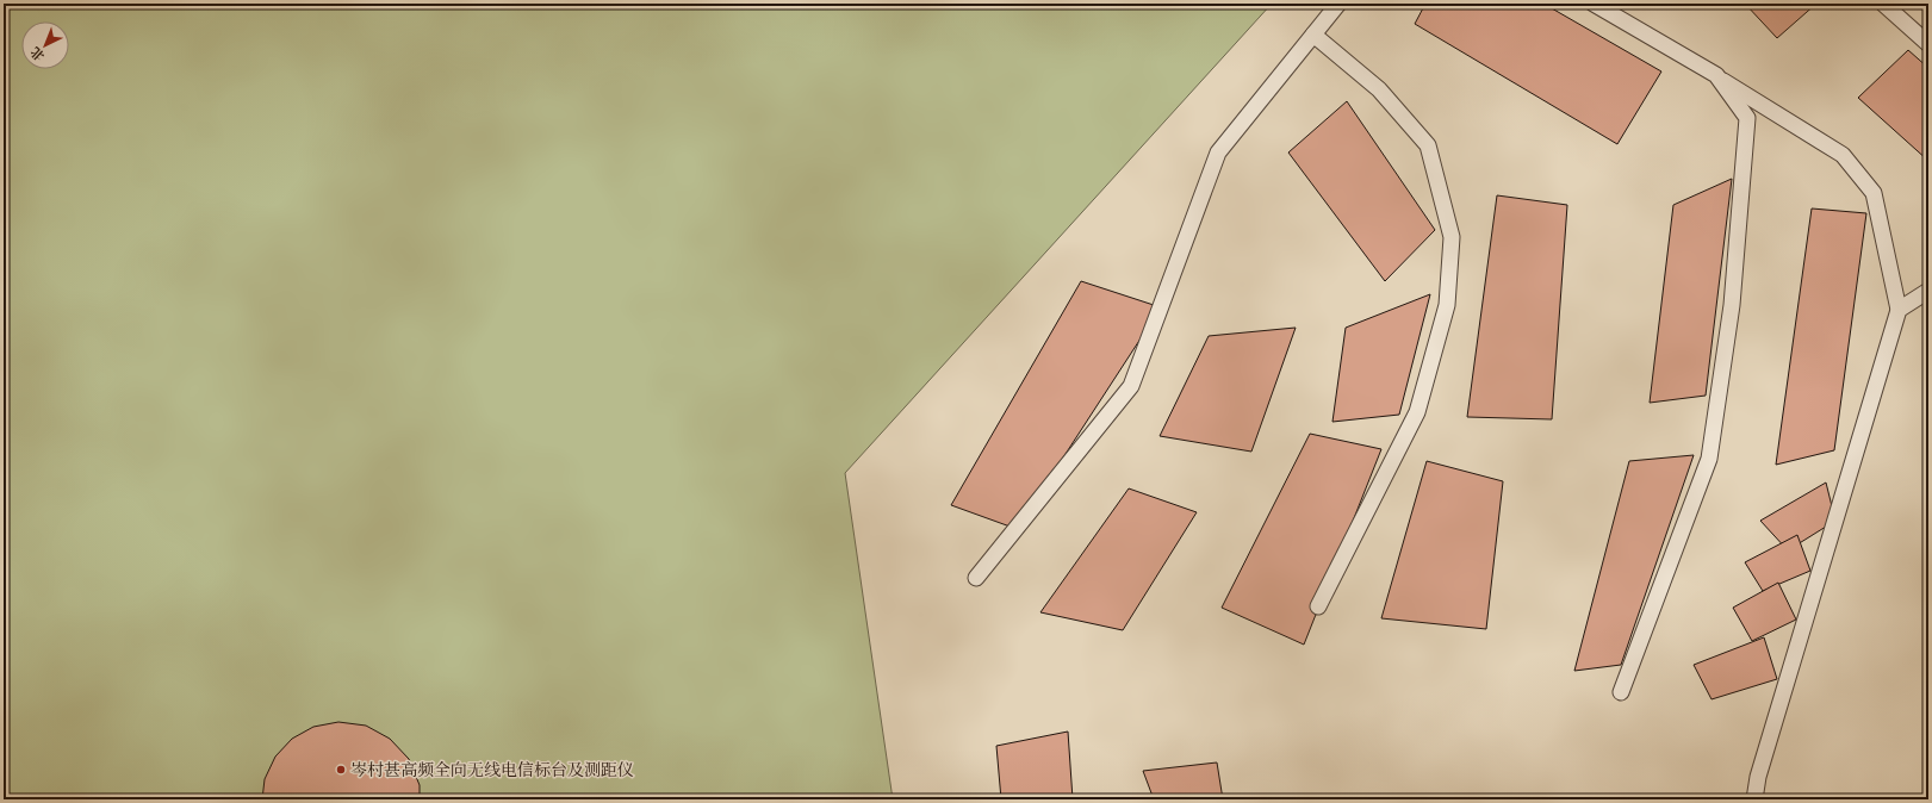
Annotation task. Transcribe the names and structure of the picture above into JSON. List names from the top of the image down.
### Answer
{
  "places": ["岑村甚高频全向无线电信标台及测距仪"],
  "north": "bottom left"
}
